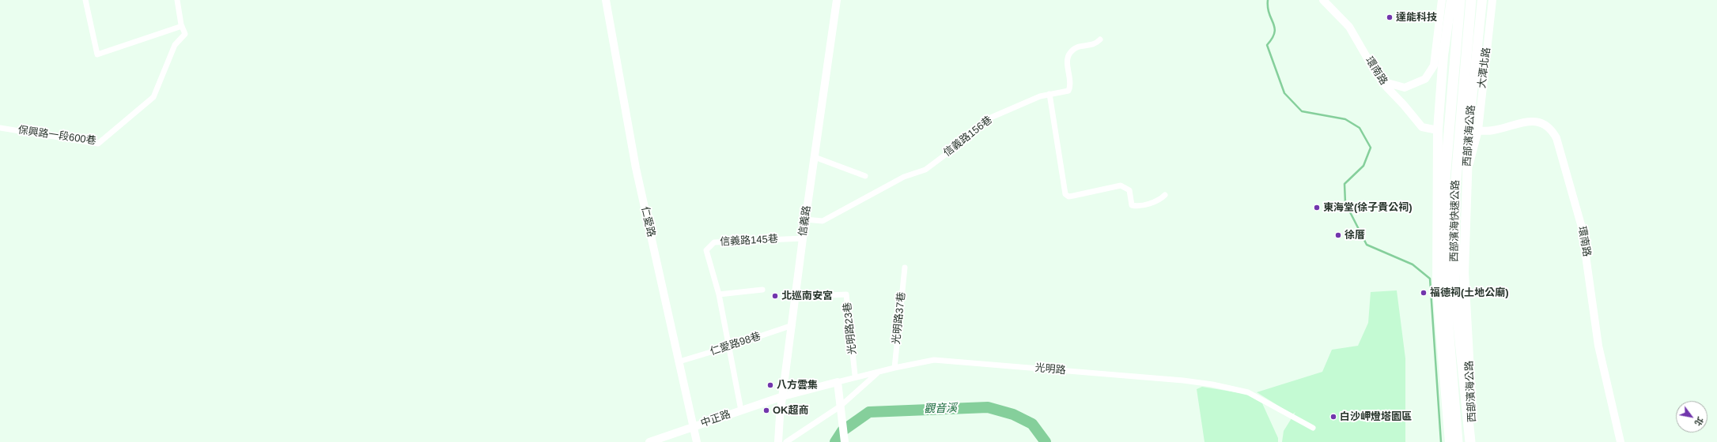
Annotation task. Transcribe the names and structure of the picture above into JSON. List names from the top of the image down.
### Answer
{
  "streets": {
    "highway": ["西部濱海快速公路"],
    "main road": ["西部濱海公路"],
    "street": [
      "大潭北路",
      "環南路",
      "保興路一段600巷",
      "信義路156巷",
      "信義路",
      "仁愛路",
      "信義路145巷",
      "光明路37巷",
      "光明路23巷",
      "仁愛路98巷",
      "光明路",
      "中正路"
    ]
  },
  "crossings": [
    ["大潭北路", "環南路"],
    ["大潭北路", "西部濱海公路"],
    ["環南路", "西部濱海公路"],
    ["西部濱海公路", "西部濱海快速公路"],
    ["信義路156巷", "信義路"],
    ["信義路", "信義路145巷"],
    ["信義路", "光明路23巷"],
    ["信義路", "仁愛路98巷"],
    ["信義路", "光明路"],
    ["信義路", "中正路"],
    ["仁愛路", "仁愛路98巷"],
    ["仁愛路", "中正路"],
    ["光明路37巷", "光明路"],
    ["光明路", "中正路"]
  ],
  "water": ["觀音溪"],
  "places": [
    "達能科技",
    "東海堂(徐子貴公祠)",
    "徐厝",
    "福德祠(土地公廟)",
    "北巡南安宮",
    "八方雲集",
    "OK超商",
    "白沙岬燈塔園區"
  ],
  "north": "bottom right"
}
